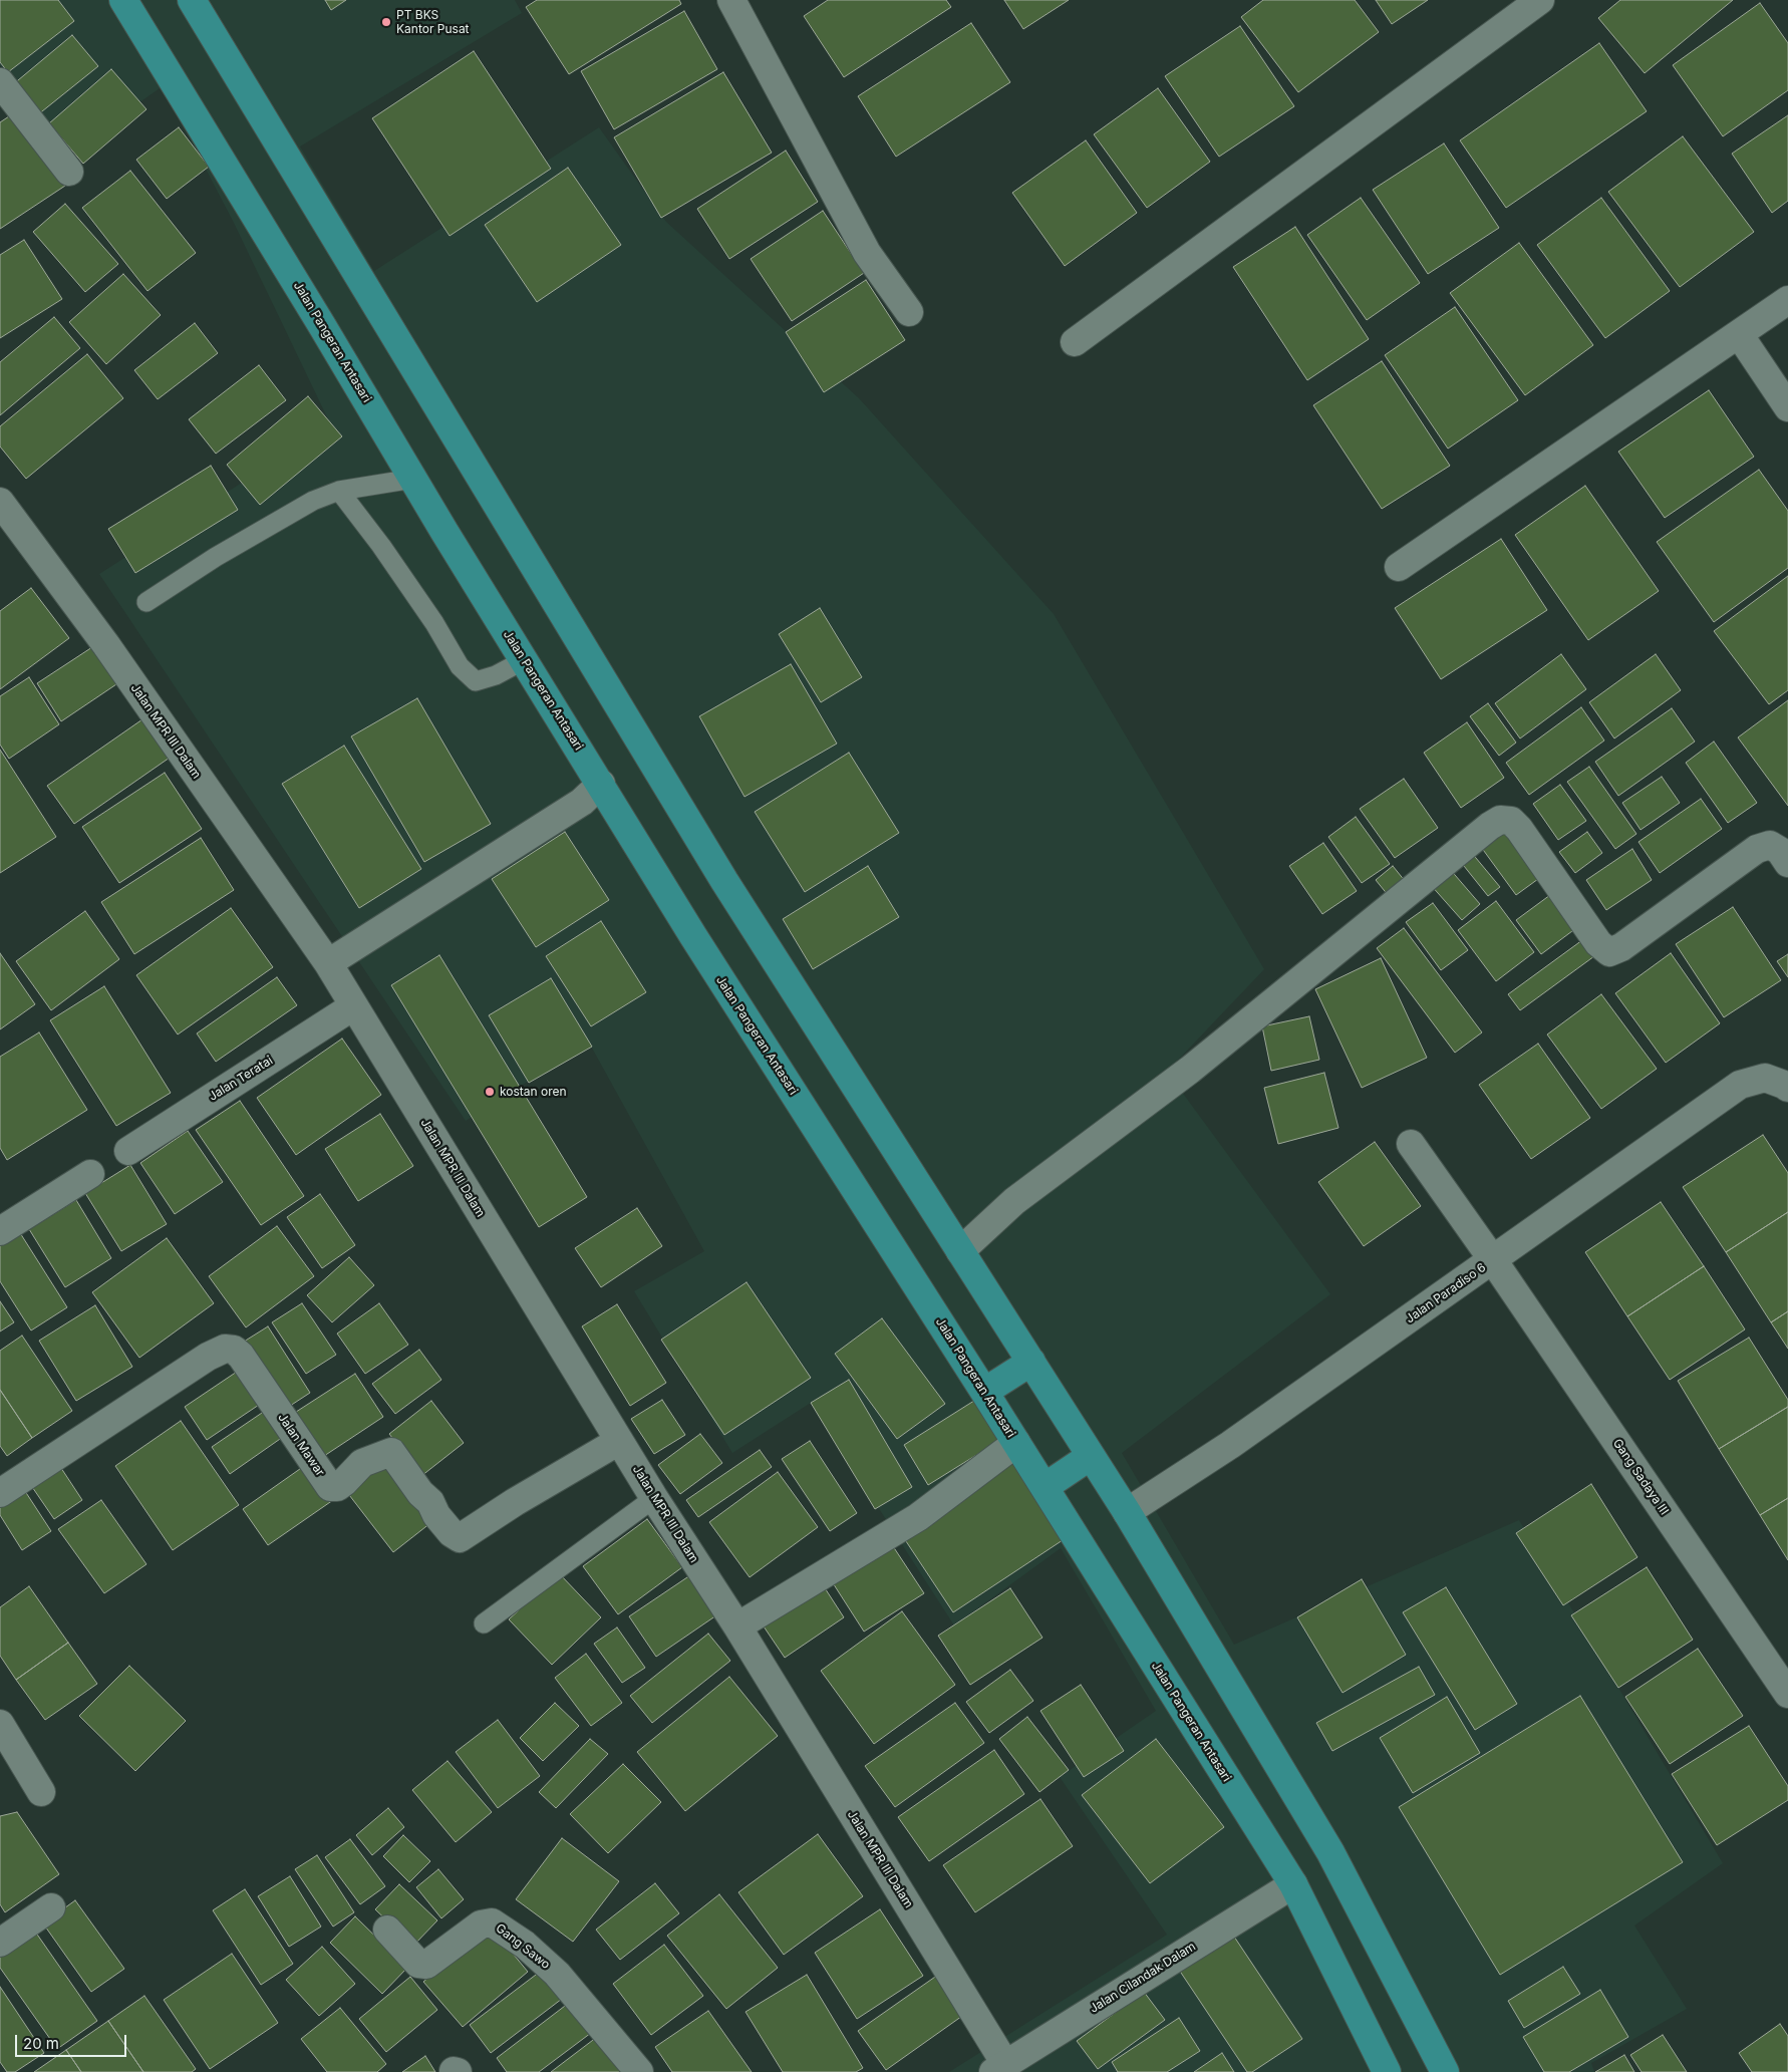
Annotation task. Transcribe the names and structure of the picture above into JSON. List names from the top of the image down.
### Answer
{
  "streets": {
    "main road": ["Jalan Pangeran Antasari"],
    "street": [
      "Jalan MPR III Dalam",
      "Jalan Teratai",
      "Jalan Paradiso 6",
      "Jalan Mawar",
      "Gang Sadaya III",
      "Gang Sawo",
      "Jalan Cilandak Dalam"
    ]
  },
  "crossings": [
    ["Jalan Pangeran Antasari", "Jalan Cilandak Dalam"],
    ["Jalan MPR III Dalam", "Jalan Teratai"],
    ["Jalan MPR III Dalam", "Jalan Mawar"],
    ["Jalan MPR III Dalam", "Jalan Cilandak Dalam"],
    ["Jalan Paradiso 6", "Gang Sadaya III"]
  ],
  "places": ["PT BKS Kantor Pusat", "kostan oren"],
  "scale_bar": "20 m"
}
